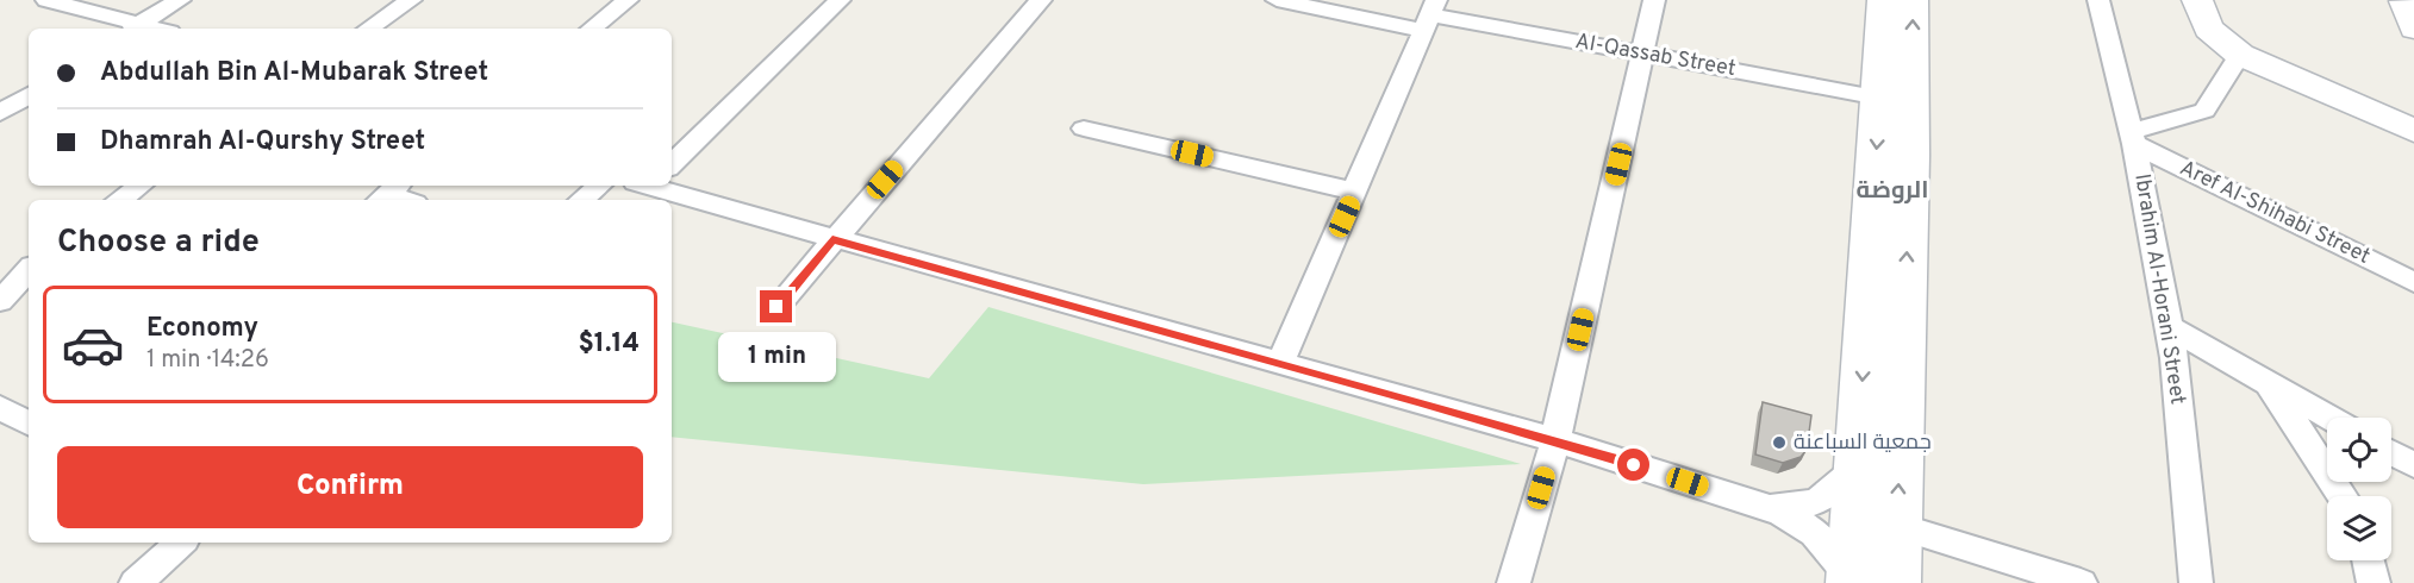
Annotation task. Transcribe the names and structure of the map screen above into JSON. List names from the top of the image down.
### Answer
{
  "streets": {
    "street": ["Al-Qassab Street", "Aref Al-Shihabi Street", "Ibrahim Al-Horani Street"]
  },
  "crossings": [
    ["Aref Al-Shihabi Street", "Ibrahim Al-Horani Street"]
  ],
  "districts": ["الروضة"],
  "places": ["جمعية السباعنة"],
  "page": {
    "banner": ["Abdullah Bin Al-Mubarak Street", "Dhamrah Al-Qurshy Street"],
    "heading": "Choose a ride",
    "list": [
      {
        "name": "Economy",
        "note": "1 min · 14:26",
        "value": "$1.14"
      }
    ],
    "bubble": "1 min",
    "buttons": "Confirm"
  }
}
